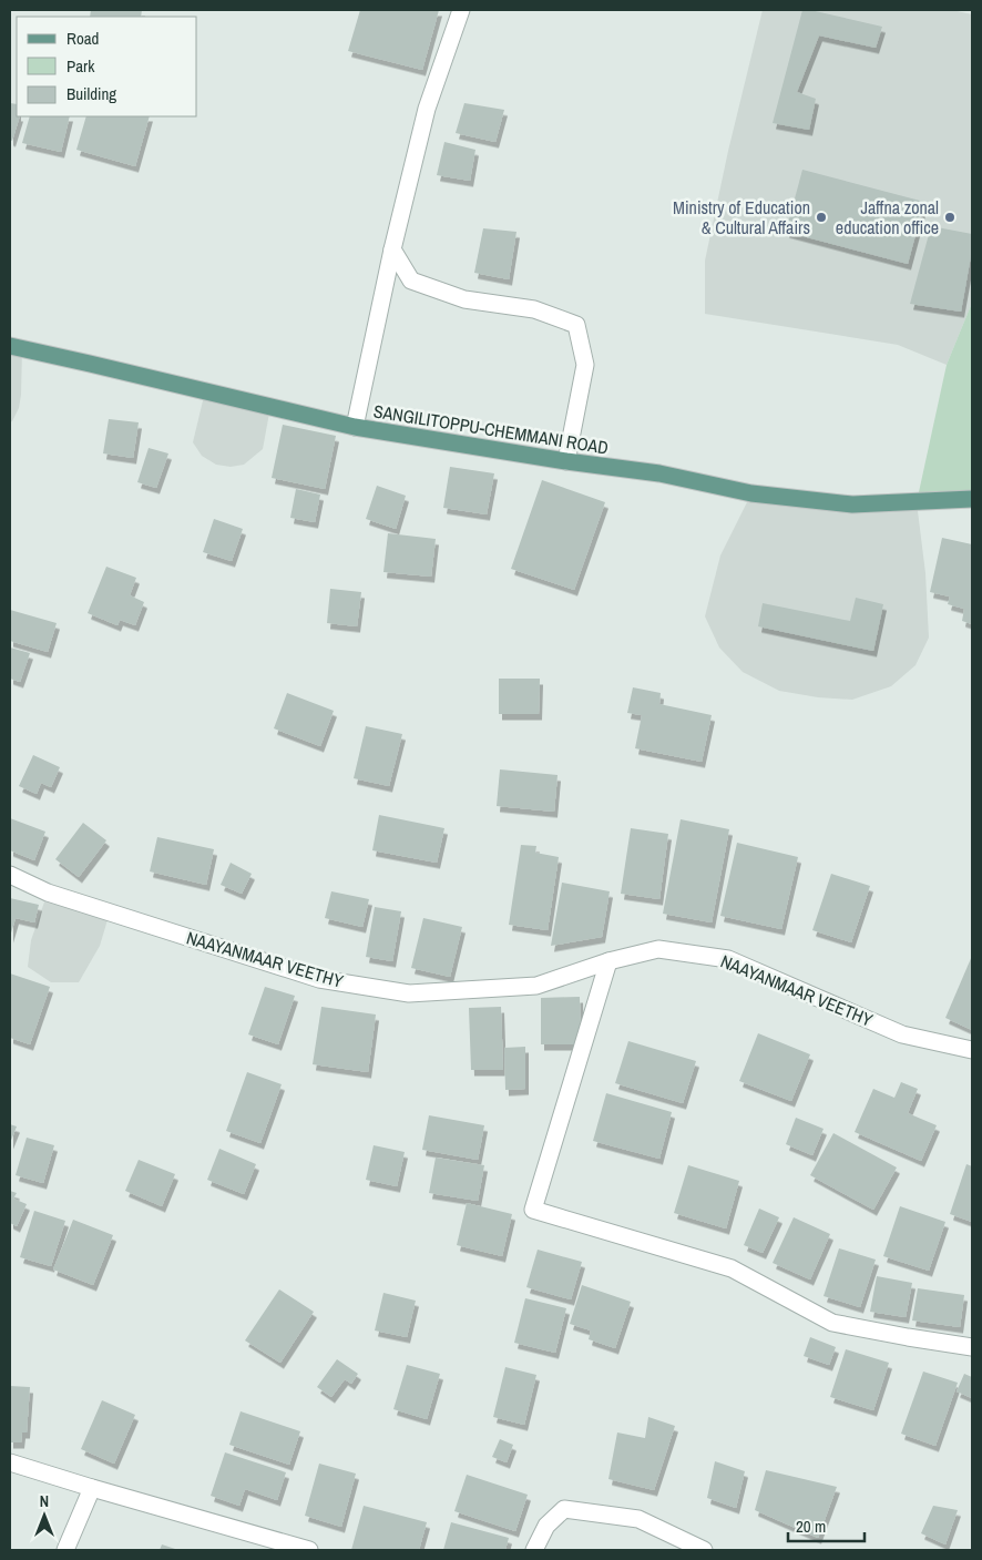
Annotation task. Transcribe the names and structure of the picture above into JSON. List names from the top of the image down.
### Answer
{
  "streets": {
    "main road": ["SANGILITOPPU-CHEMMANI ROAD"],
    "street": ["NAAYANMAAR VEETHY"]
  },
  "places": ["Ministry of Education & Cultural Affairs", "Jaffna zonal education office"],
  "legend": ["Road", "Park", "Building"],
  "scale_bar": "20 m",
  "north": "top"
}
